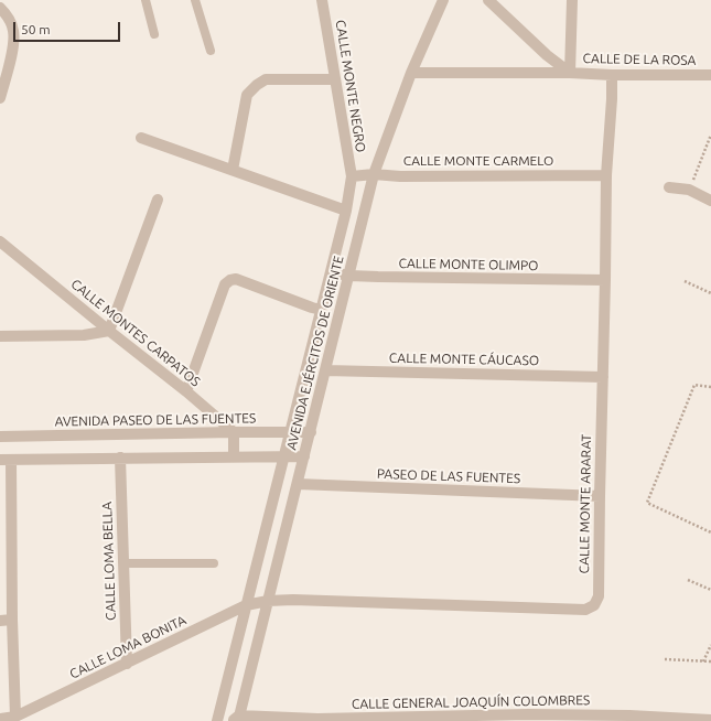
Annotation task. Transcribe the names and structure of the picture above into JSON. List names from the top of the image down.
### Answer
{
  "streets": {
    "street": [
      "CALLE DE LA ROSA",
      "CALLE MONTE NEGRO",
      "CALLE MONTE CARMELO",
      "CALLE MONTE OLIMPO",
      "CALLE MONTES CARPATOS",
      "AVENIDA EJÉRCITOS DE ORIENTE",
      "CALLE MONTE CÁUCASO",
      "AVENIDA PASEO DE LAS FUENTES",
      "PASEO DE LAS FUENTES",
      "CALLE MONTE ARARAT",
      "CALLE LOMA BELLA",
      "CALLE LOMA BONITA",
      "CALLE GENERAL JOAQUÍN COLOMBRES"
    ]
  },
  "crossings": [
    ["CALLE DE LA ROSA", "CALLE MONTE ARARAT"],
    ["CALLE MONTE NEGRO", "CALLE MONTE CARMELO"],
    ["CALLE MONTE NEGRO", "AVENIDA EJÉRCITOS DE ORIENTE"],
    ["CALLE MONTE CARMELO", "AVENIDA EJÉRCITOS DE ORIENTE"],
    ["CALLE MONTE CARMELO", "CALLE MONTE ARARAT"],
    ["CALLE MONTE OLIMPO", "AVENIDA EJÉRCITOS DE ORIENTE"],
    ["CALLE MONTE OLIMPO", "CALLE MONTE ARARAT"],
    ["CALLE MONTES CARPATOS", "AVENIDA PASEO DE LAS FUENTES"],
    ["AVENIDA EJÉRCITOS DE ORIENTE", "CALLE MONTE CÁUCASO"],
    ["AVENIDA EJÉRCITOS DE ORIENTE", "AVENIDA PASEO DE LAS FUENTES"],
    ["AVENIDA EJÉRCITOS DE ORIENTE", "PASEO DE LAS FUENTES"],
    ["AVENIDA EJÉRCITOS DE ORIENTE", "CALLE MONTE ARARAT"],
    ["AVENIDA EJÉRCITOS DE ORIENTE", "CALLE LOMA BONITA"],
    ["AVENIDA EJÉRCITOS DE ORIENTE", "CALLE GENERAL JOAQUÍN COLOMBRES"],
    ["CALLE MONTE CÁUCASO", "CALLE MONTE ARARAT"],
    ["PASEO DE LAS FUENTES", "CALLE MONTE ARARAT"],
    ["CALLE MONTE ARARAT", "CALLE LOMA BONITA"],
    ["CALLE LOMA BELLA", "CALLE LOMA BONITA"]
  ],
  "scale_bar": "50 m"
}
